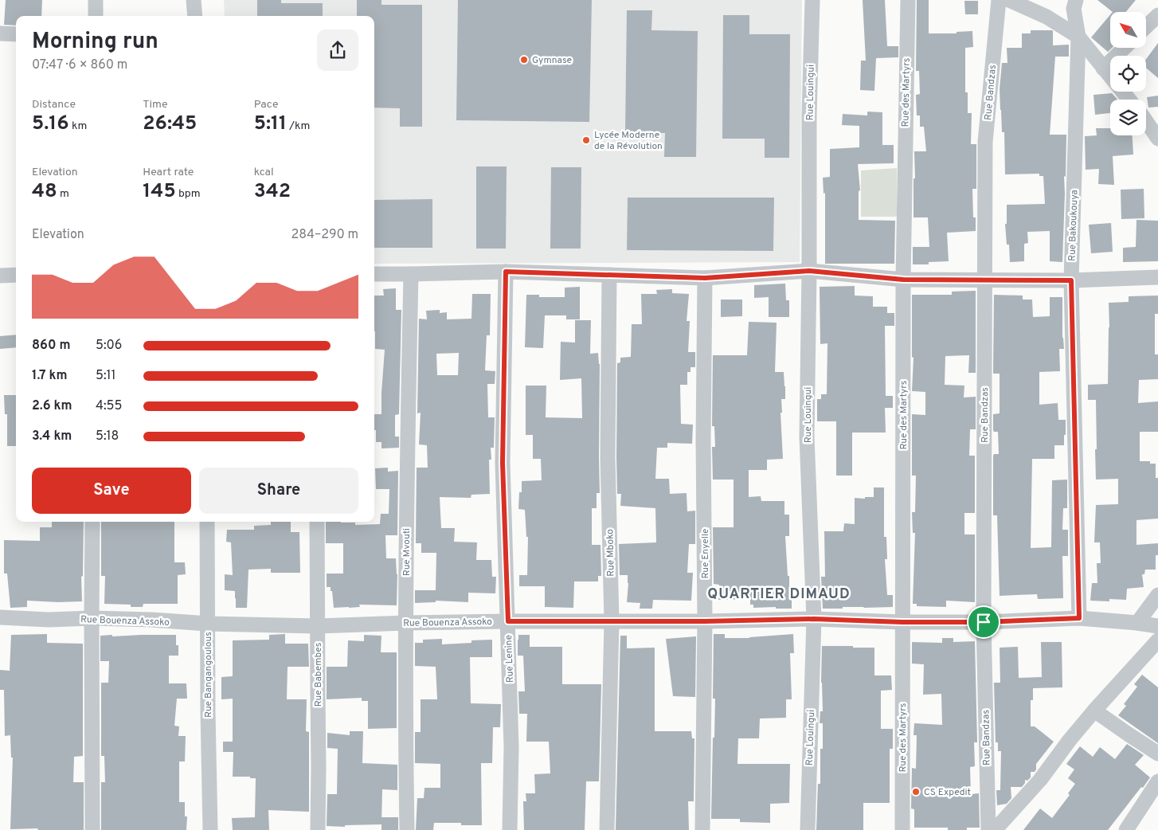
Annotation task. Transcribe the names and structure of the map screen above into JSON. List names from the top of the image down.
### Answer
{
  "streets": {
    "street": [
      "Rue Louingui",
      "Rue des Martyrs",
      "Rue Bandzas",
      "Rue Bakoukouya",
      "Rue Mvouti",
      "Rue Mboko",
      "Rue Enyelle",
      "Rue Bouenza Assoko",
      "Rue Lenine",
      "Rue Bangangoulous",
      "Rue Babembes"
    ]
  },
  "crossings": [
    ["Rue Louingui", "Rue Bouenza Assoko"],
    ["Rue des Martyrs", "Rue Bouenza Assoko"],
    ["Rue Bandzas", "Rue Bouenza Assoko"],
    ["Rue Bakoukouya", "Rue Bouenza Assoko"],
    ["Rue Mvouti", "Rue Bouenza Assoko"],
    ["Rue Mboko", "Rue Bouenza Assoko"],
    ["Rue Enyelle", "Rue Bouenza Assoko"],
    ["Rue Bouenza Assoko", "Rue Lenine"],
    ["Rue Bouenza Assoko", "Rue Bangangoulous"],
    ["Rue Bouenza Assoko", "Rue Babembes"]
  ],
  "districts": ["QUARTIER DIMAUD"],
  "places": ["Gymnase", "Lycée Moderne de la Révolution", "CS Expedit"],
  "north": "top left",
  "page": {
    "heading": ["Morning run", "07:47 · 6 × 860 m"],
    "stats": [
      ["Distance", "5.16 km"],
      ["Time", "26:45"],
      ["Pace", "5:11 /km"],
      ["Elevation", "48 m"],
      ["Heart rate", "145 bpm"],
      ["kcal", "342"]
    ],
    "chart": ["Elevation", "284–290 m"],
    "list": [
      {
        "name": "860 m",
        "note": "5:06"
      },
      {
        "name": "1.7 km",
        "note": "5:11"
      },
      {
        "name": "2.6 km",
        "note": "4:55"
      },
      {
        "name": "3.4 km",
        "note": "5:18"
      }
    ],
    "buttons": ["Save", "Share"]
  }
}
